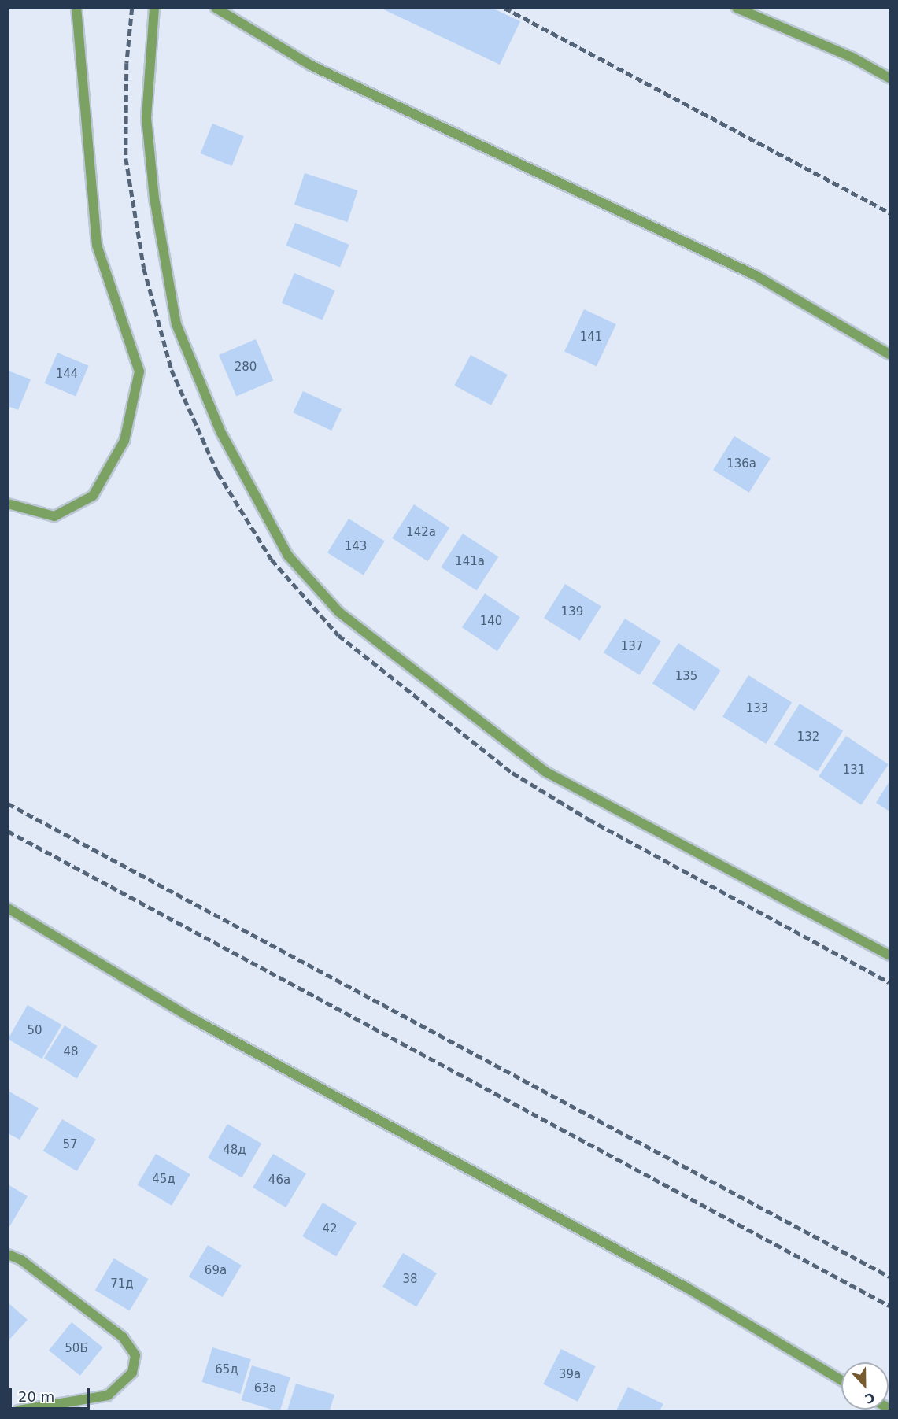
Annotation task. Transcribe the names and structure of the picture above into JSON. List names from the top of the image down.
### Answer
{
  "house_numbers": [
    "141",
    "280",
    "144",
    "136а",
    "142а",
    "143",
    "141а",
    "139",
    "140",
    "137",
    "135",
    "133",
    "132",
    "131",
    "50",
    "48",
    "57",
    "48д",
    "45д",
    "46а",
    "42",
    "69а",
    "38",
    "71д",
    "50Б",
    "65д",
    "39а",
    "63а"
  ],
  "scale_bar": "20 m",
  "north": "bottom"
}
